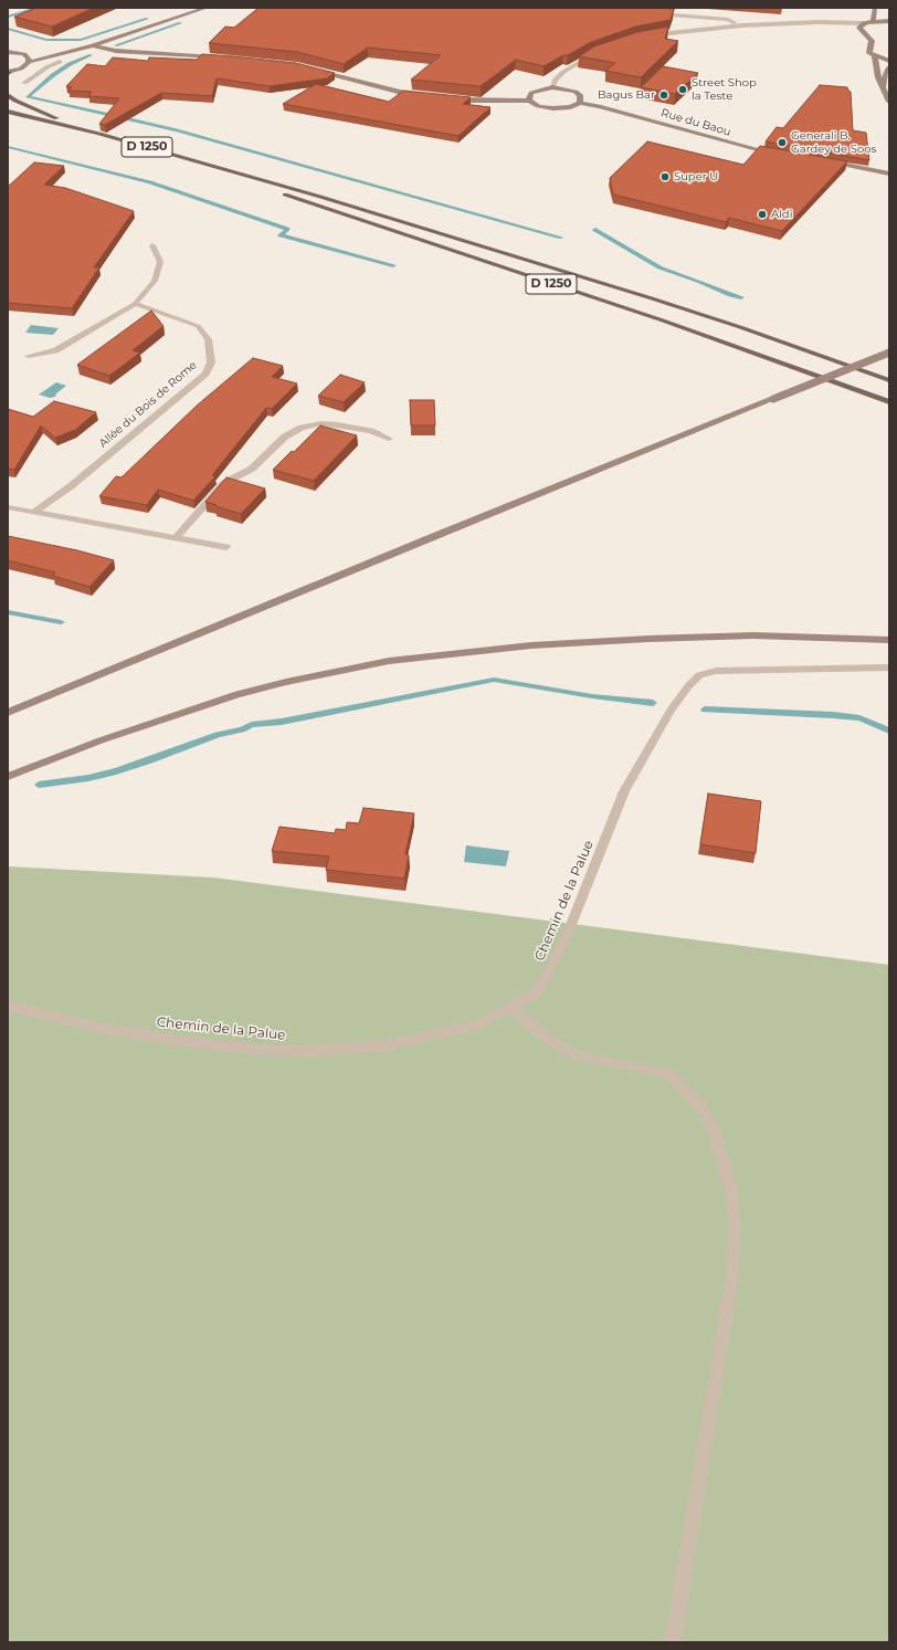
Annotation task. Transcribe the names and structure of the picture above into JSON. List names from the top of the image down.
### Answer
{
  "streets": {
    "main road": ["D 1250"],
    "street": ["Rue du Baou", "Allée du Bois de Rome", "Chemin de la Palue"]
  },
  "places": [
    "Street Shop la Teste",
    "Bagus Bar",
    "Generali B. Gardey de Soos",
    "Super U",
    "Aldi"
  ]
}
